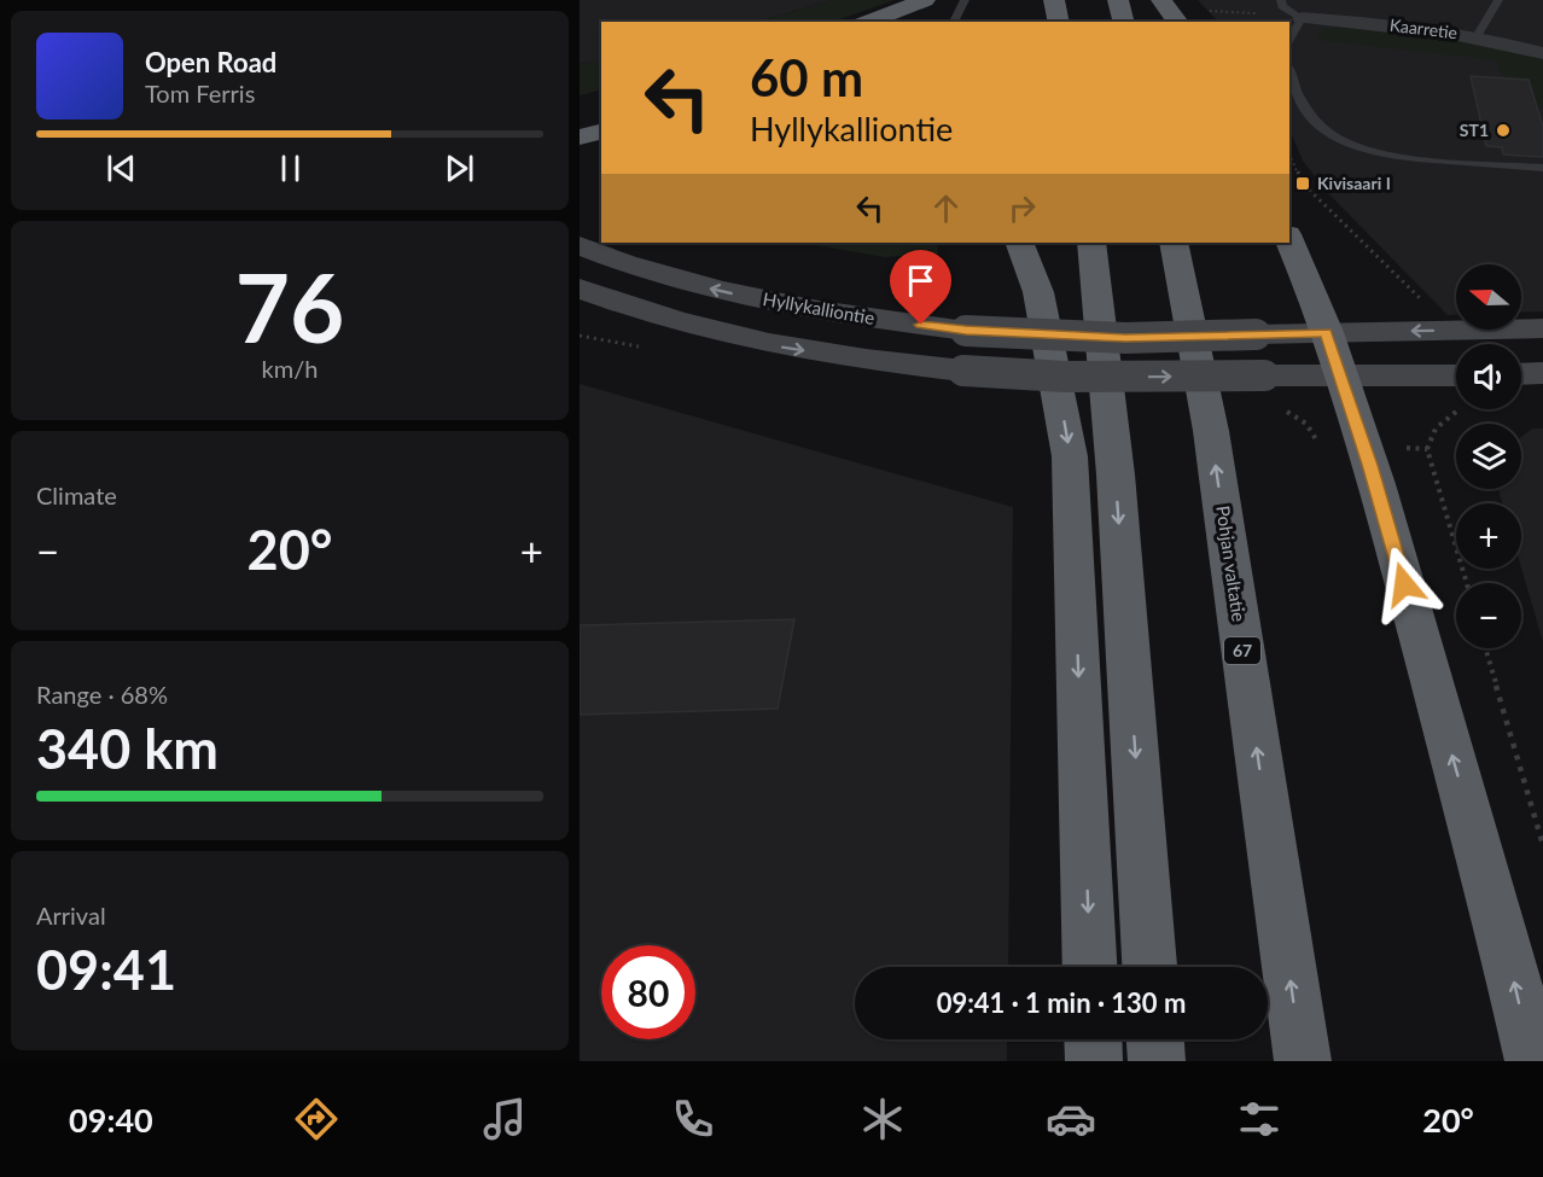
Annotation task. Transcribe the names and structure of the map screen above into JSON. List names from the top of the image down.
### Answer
{
  "streets": {
    "highway": ["Pohjan valtatie", "67"],
    "main road": ["Hyllykalliontie"],
    "street": ["Kaarretie"]
  },
  "places": {
    "other": ["ST1"],
    "transit": ["Kivisaari I"]
  },
  "north": "left",
  "page": {
    "turn": ["60 m", "Hyllykalliontie"],
    "song": ["Open Road", "Tom Ferris"],
    "tile": [
      ["76", "km/h"],
      "Climate",
      ["Range · 68%", "340 km"],
      ["Arrival", "09:41"]
    ],
    "map_buttons": ["+", "−"],
    "heat": ["−", "20°", "+"],
    "limit": "80",
    "trip": "09:41 · 1 min · 130 m",
    "tabs": ["09:40", "20°"]
  }
}
